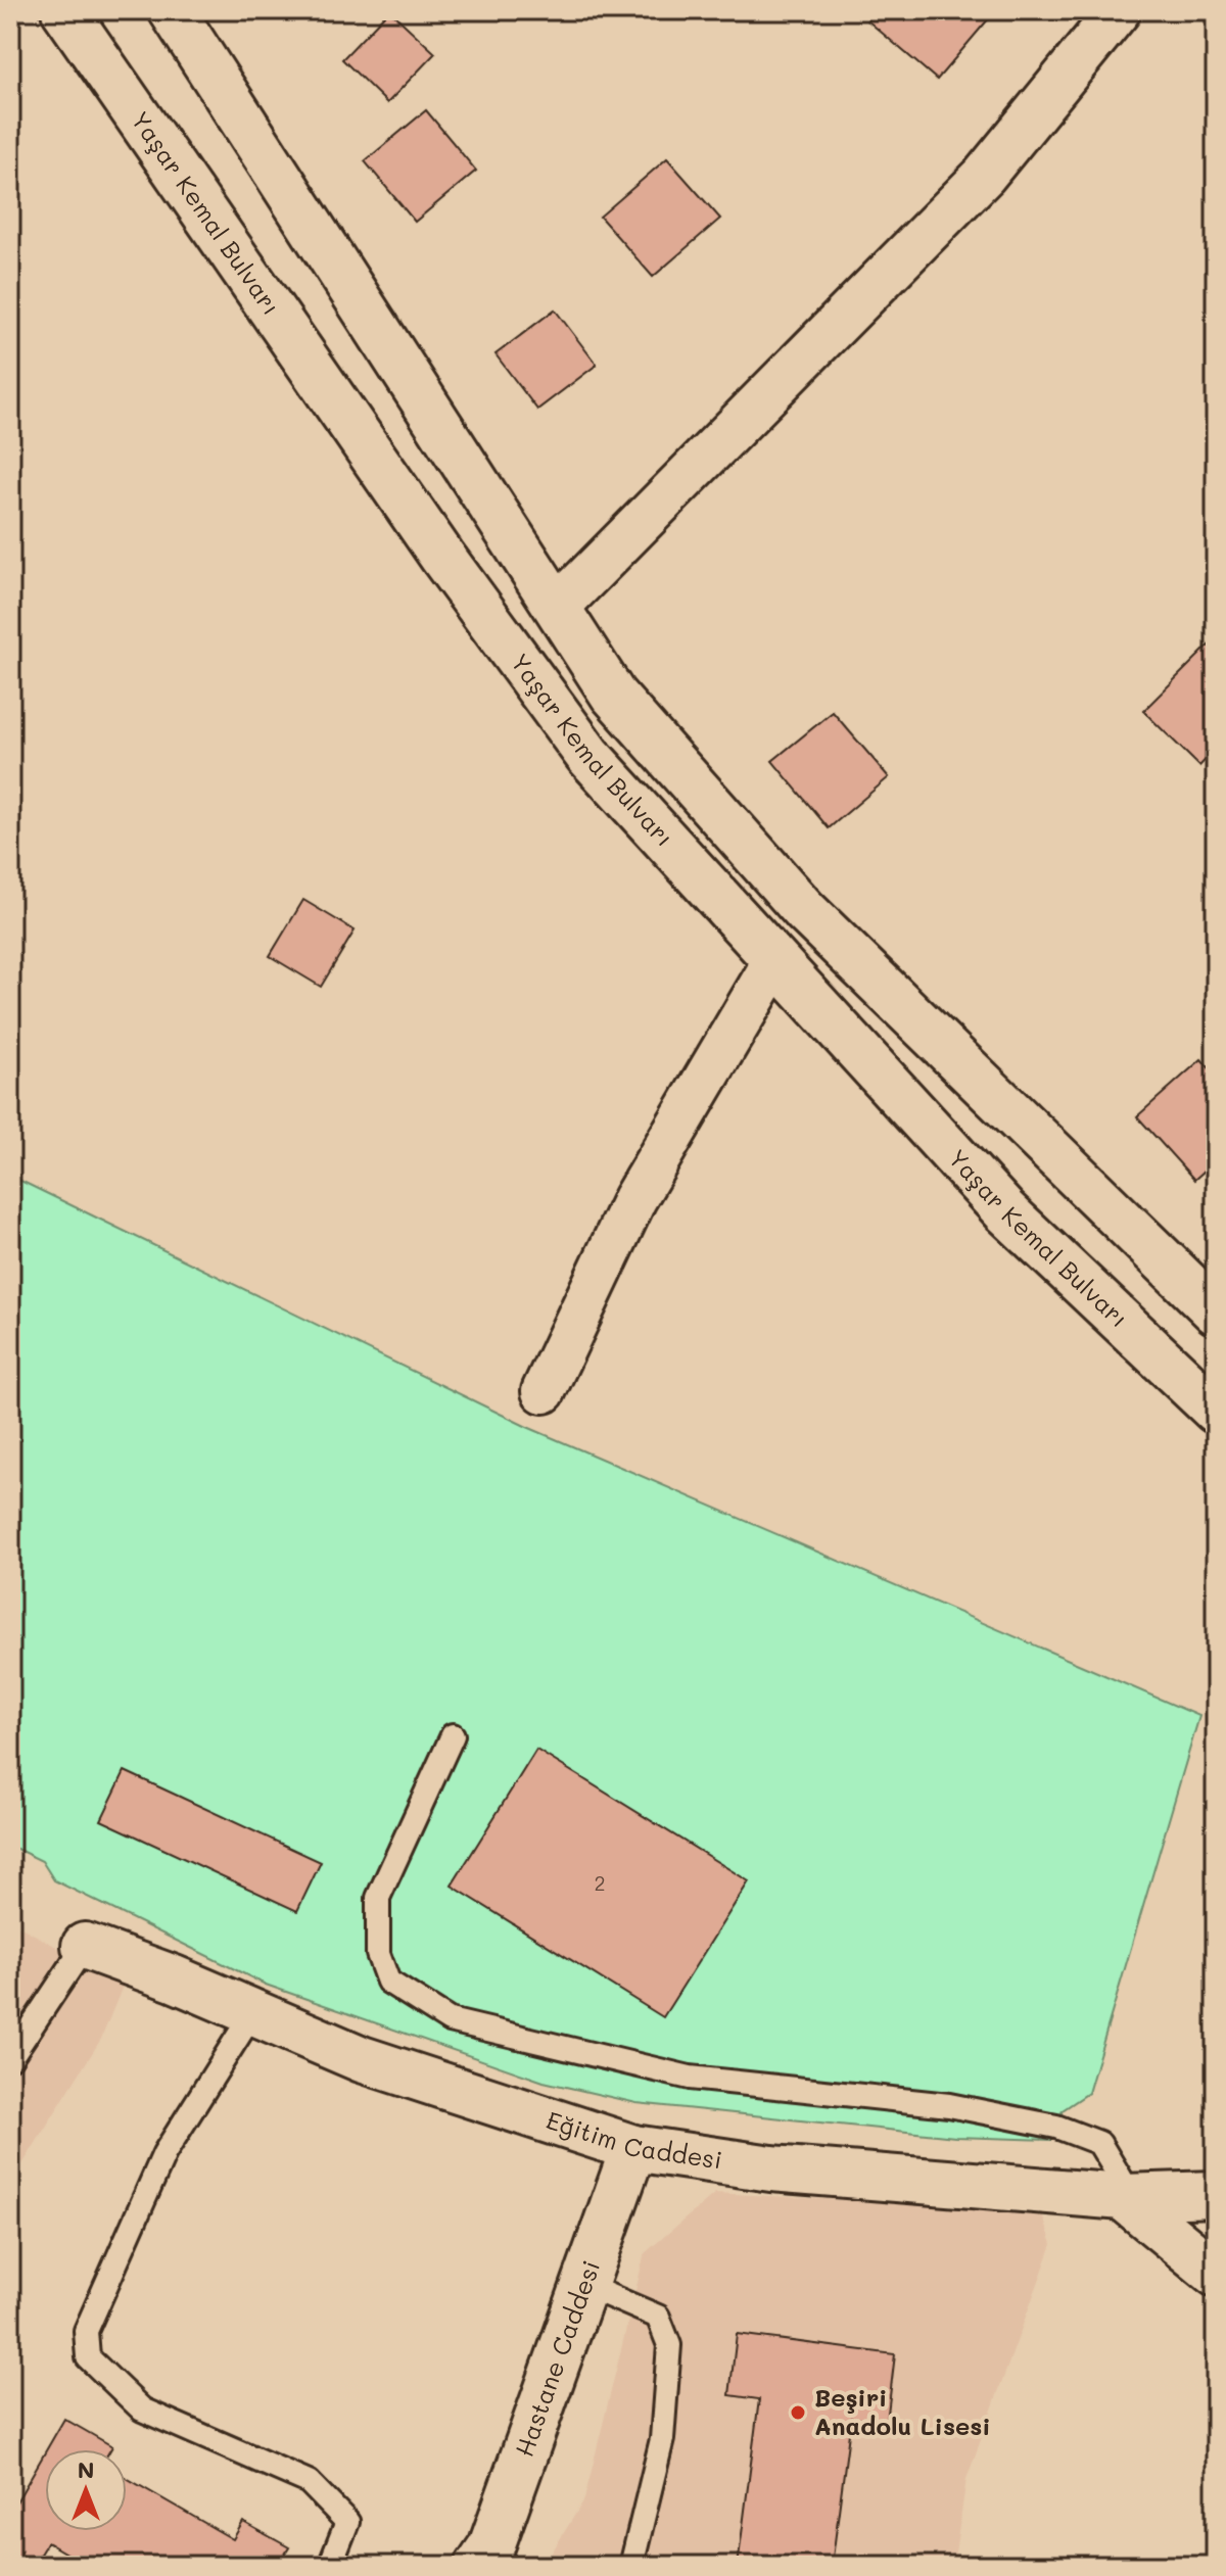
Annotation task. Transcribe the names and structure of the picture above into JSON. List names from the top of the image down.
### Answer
{
  "streets": {
    "main road": ["Yaşar Kemal Bulvarı", "Eğitim Caddesi", "Hastane Caddesi"]
  },
  "crossings": [
    ["Eğitim Caddesi", "Hastane Caddesi"]
  ],
  "places": ["Beşiri Anadolu Lisesi"],
  "house_numbers": ["2"],
  "north": "top"
}
